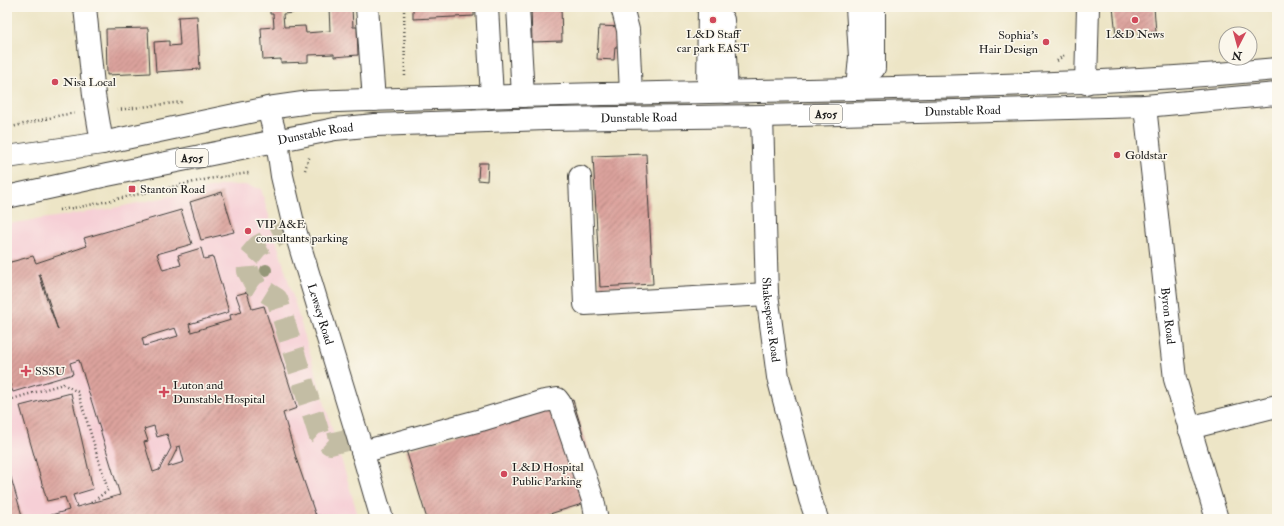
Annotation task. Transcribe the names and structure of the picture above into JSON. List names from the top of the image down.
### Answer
{
  "streets": {
    "main road": [
      "Dunstable Road",
      "A505",
      "Lewsey Road",
      "Byron Road",
      "Shakespeare Road"
    ]
  },
  "crossings": [
    ["Dunstable Road", "Lewsey Road"],
    ["Dunstable Road", "Byron Road"],
    ["Dunstable Road", "Shakespeare Road"]
  ],
  "places": {
    "other": [
      "L&D Staff car park EAST",
      "L&D News",
      "Sophia's Hair Design",
      "Nisa Local",
      "Goldstar",
      "VIP A&E consultants parking",
      "L&D Hospital Public Parking"
    ],
    "transit": ["Stanton Road"],
    "health": ["SSSU", "Luton and Dunstable Hospital"]
  },
  "north": "bottom"
}
